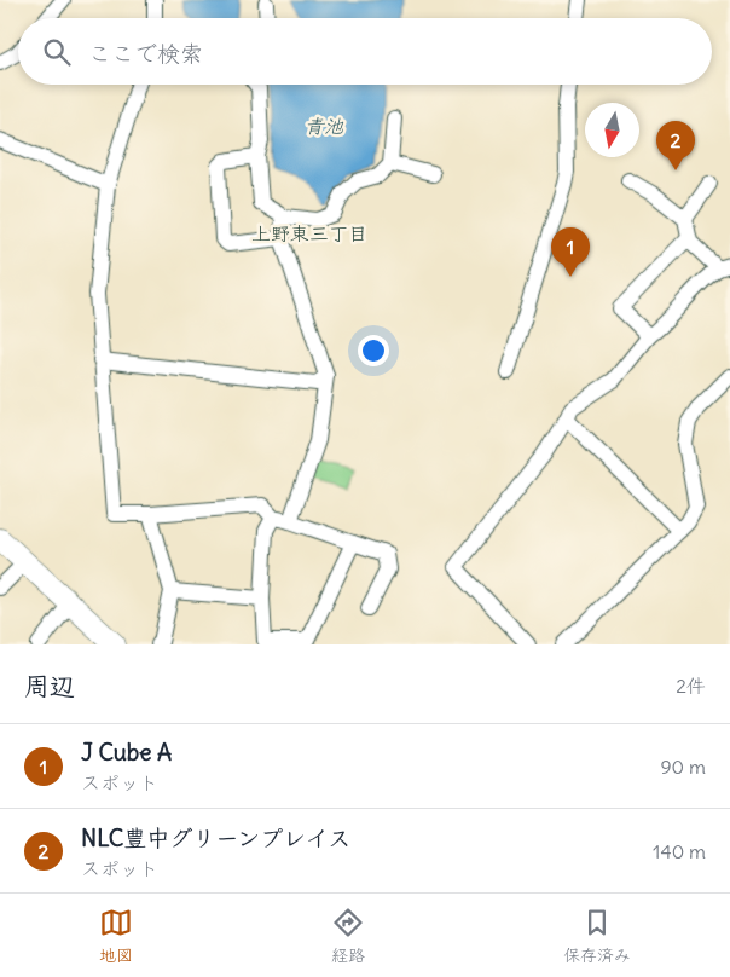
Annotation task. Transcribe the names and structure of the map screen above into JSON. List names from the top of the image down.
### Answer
{
  "districts": ["上野東三丁目"],
  "water": ["青池"],
  "north": "bottom",
  "page": {
    "search": "ここで検索",
    "pins": ["2", "1"],
    "heading": ["周辺", "2件"],
    "list": [
      {
        "mark": "1",
        "name": "J Cube A",
        "note": "スポット",
        "value": "90 m"
      },
      {
        "mark": "2",
        "name": "NLC豊中グリーンプレイス",
        "note": "スポット",
        "value": "140 m"
      }
    ],
    "nav": ["地図", "経路", "保存済み"]
  }
}
